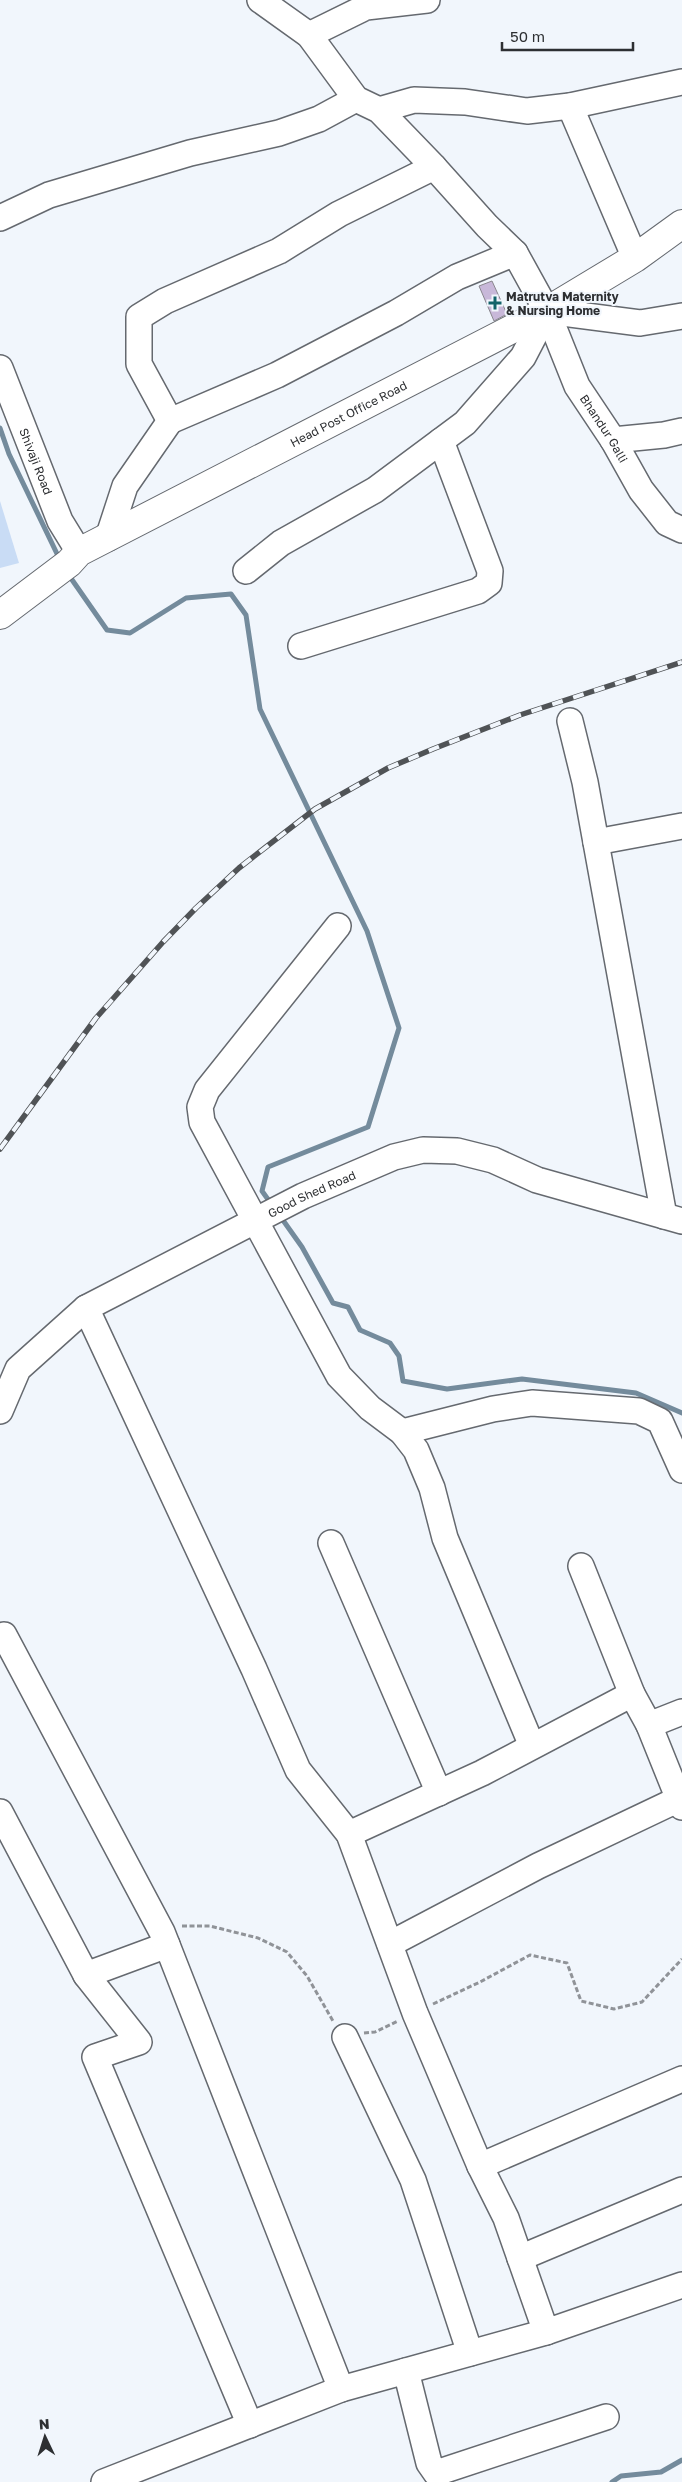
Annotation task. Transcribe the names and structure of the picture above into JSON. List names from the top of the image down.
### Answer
{
  "streets": {
    "main road": ["Head Post Office Road"],
    "street": ["Bhandur Galli", "Shivaji Road", "Good Shed Road"]
  },
  "crossings": [
    ["Head Post Office Road", "Bhandur Galli"],
    ["Head Post Office Road", "Shivaji Road"]
  ],
  "places": {
    "health": ["Matrutva Maternity & Nursing Home"]
  },
  "scale_bar": "50 m",
  "north": "top"
}
